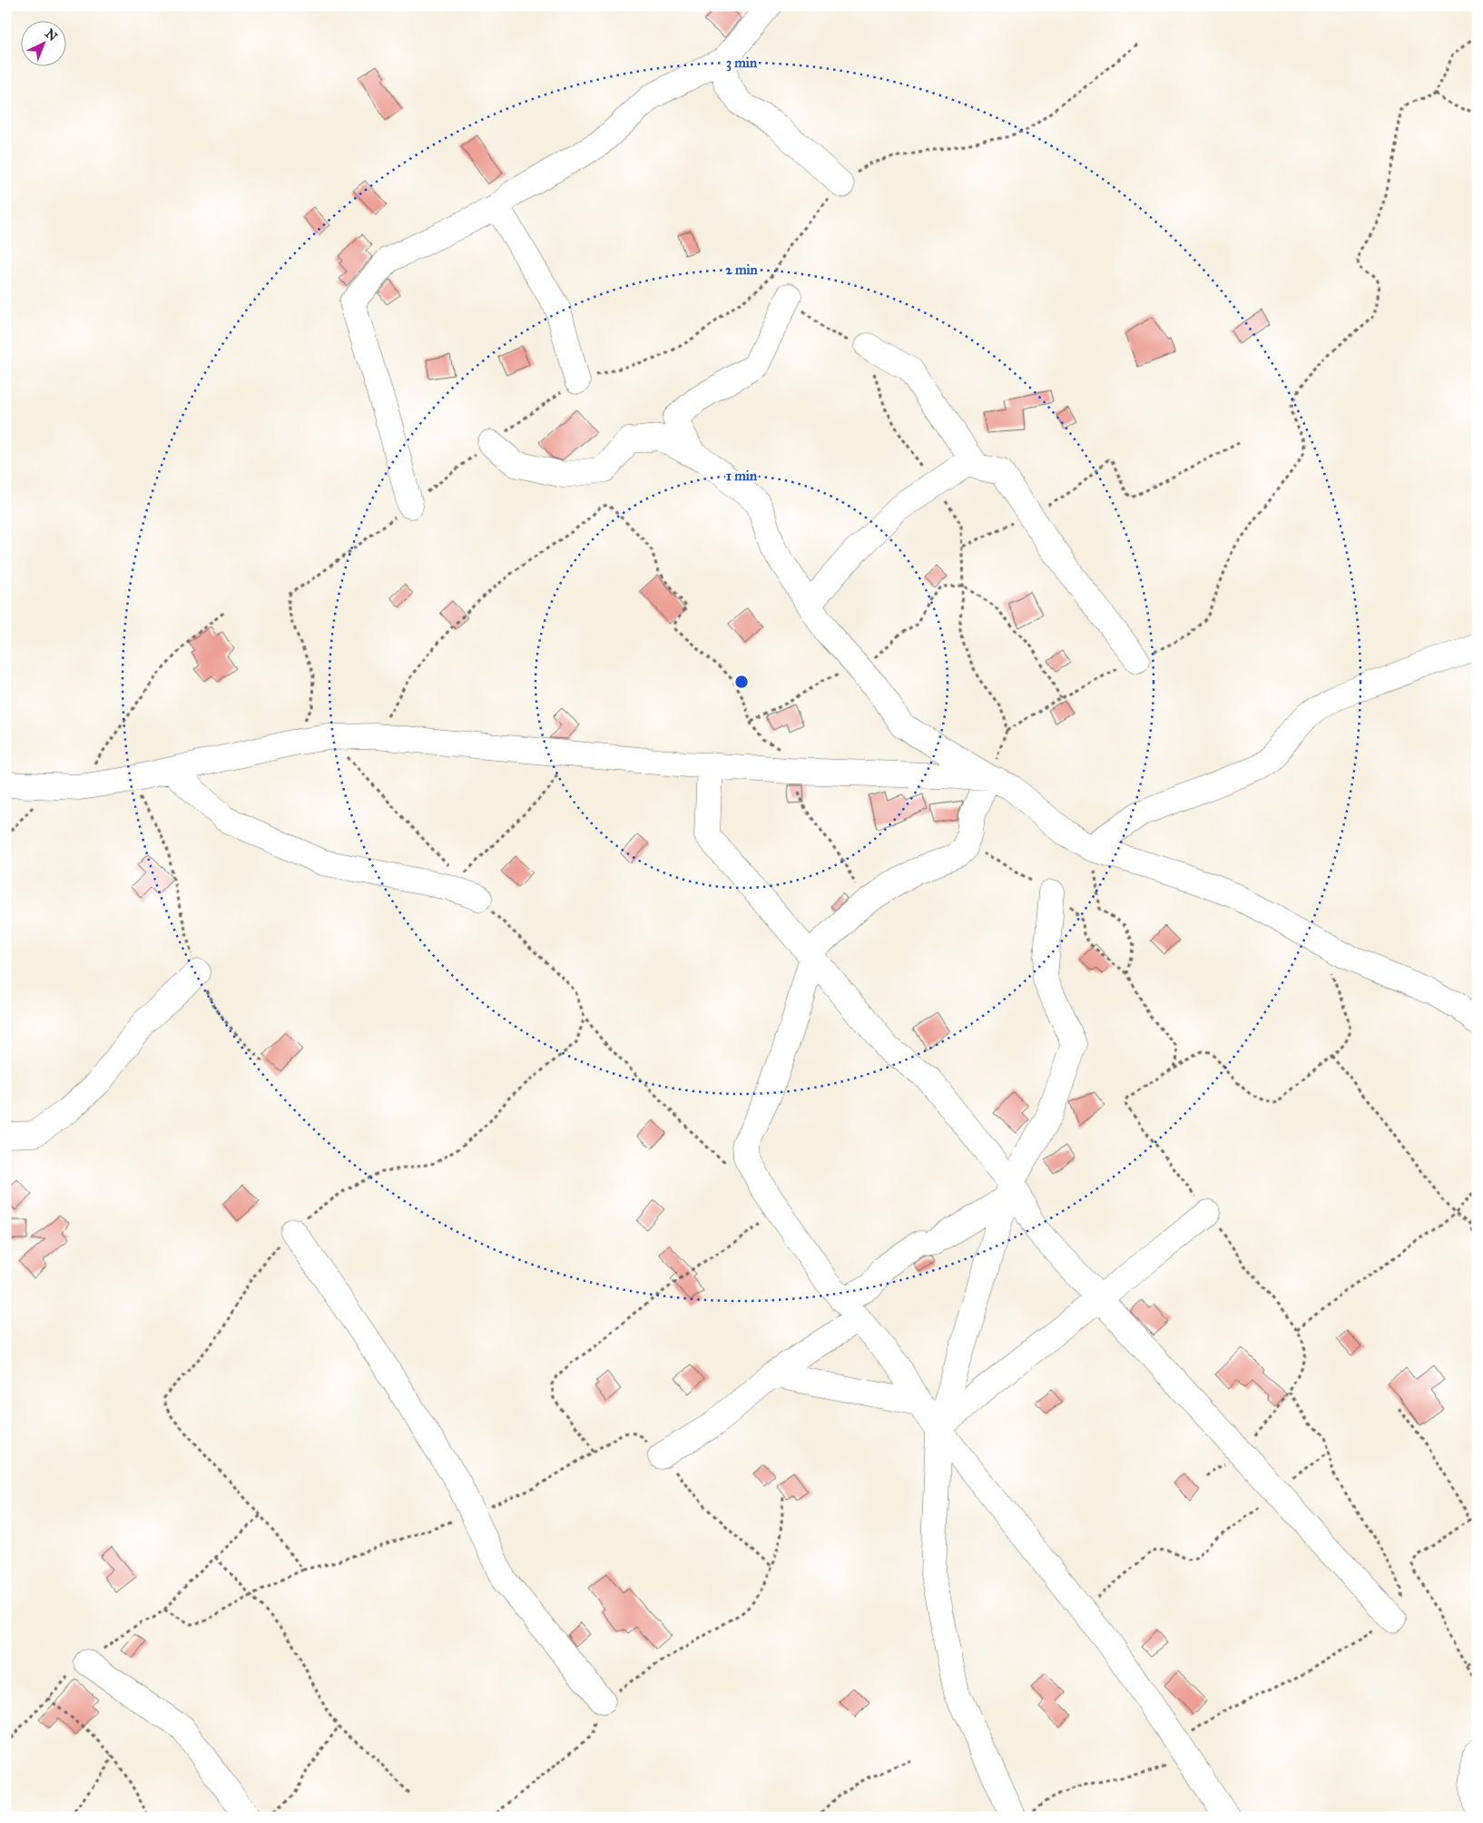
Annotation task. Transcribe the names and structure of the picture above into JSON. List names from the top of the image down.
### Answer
{
  "north": "top right",
  "rings": ["3 min", "2 min", "1 min"]
}
